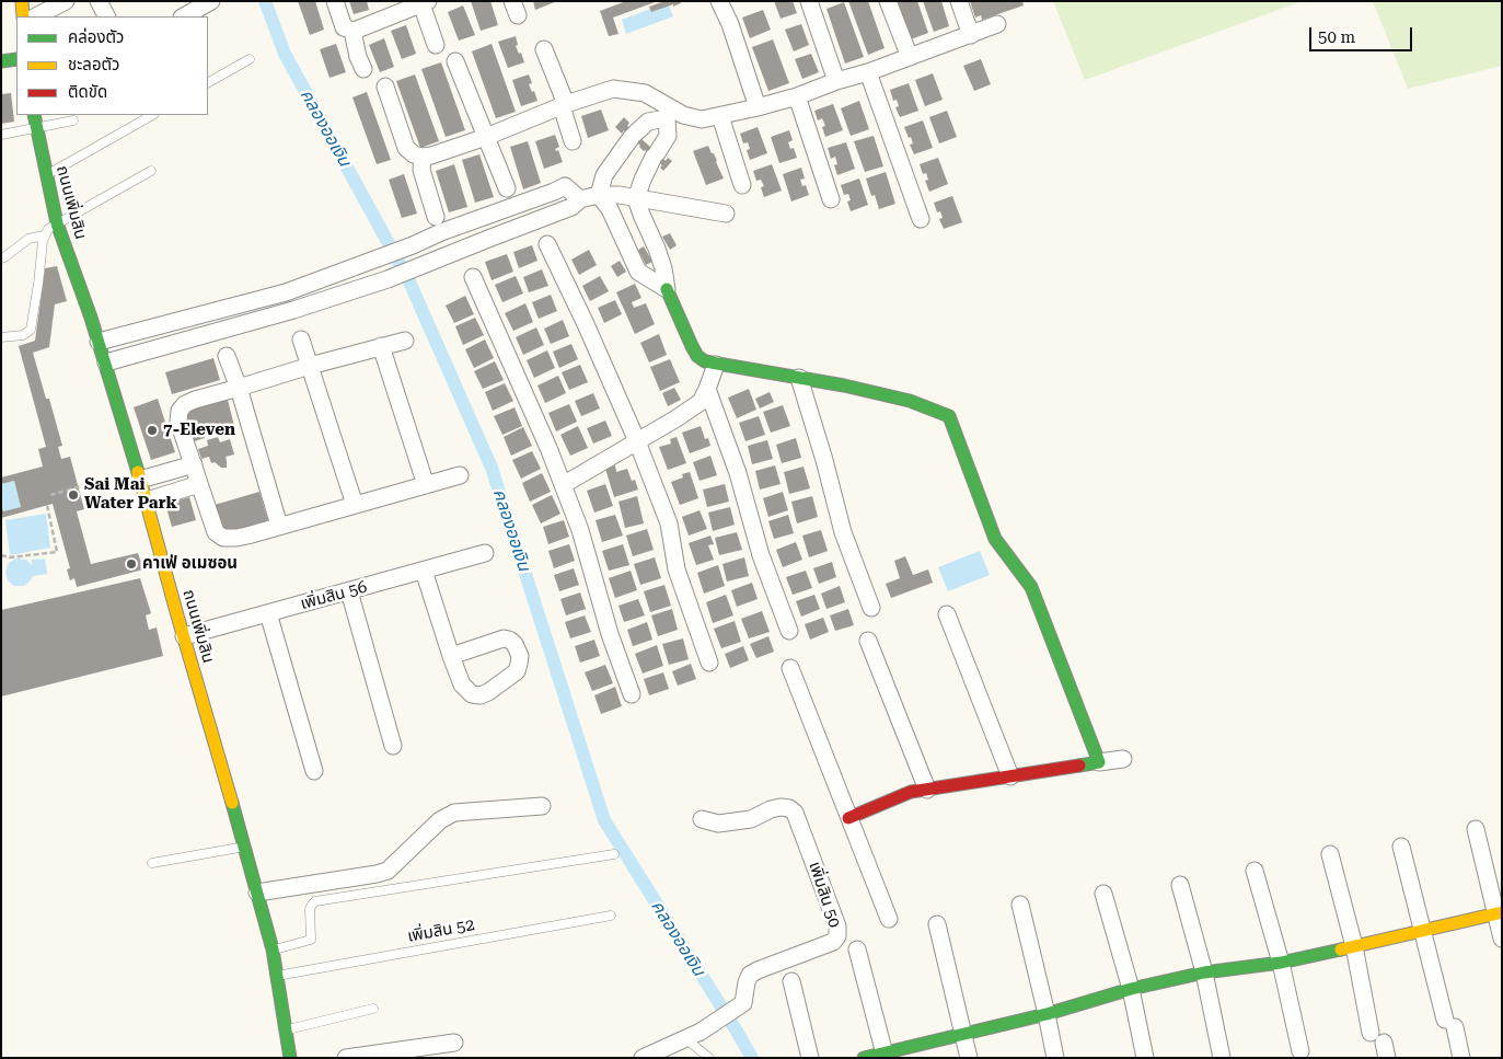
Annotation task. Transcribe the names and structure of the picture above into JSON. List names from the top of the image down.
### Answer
{
  "streets": {
    "street": ["ถนนเพิ่มสิน", "เพิ่มสิน 56", "เพิ่มสิน 50"],
    "lane": ["เพิ่มสิน 52"]
  },
  "crossings": [
    ["ถนนเพิ่มสิน", "เพิ่มสิน 56"],
    ["ถนนเพิ่มสิน", "เพิ่มสิน 52"]
  ],
  "water": ["คลองออเงิน"],
  "places": ["7-Eleven", "Sai Mai Water Park", "คาเฟ่ อเมซอน"],
  "legend": ["คล่องตัว", "ชะลอตัว", "ติดขัด"],
  "scale_bar": "50 m"
}
